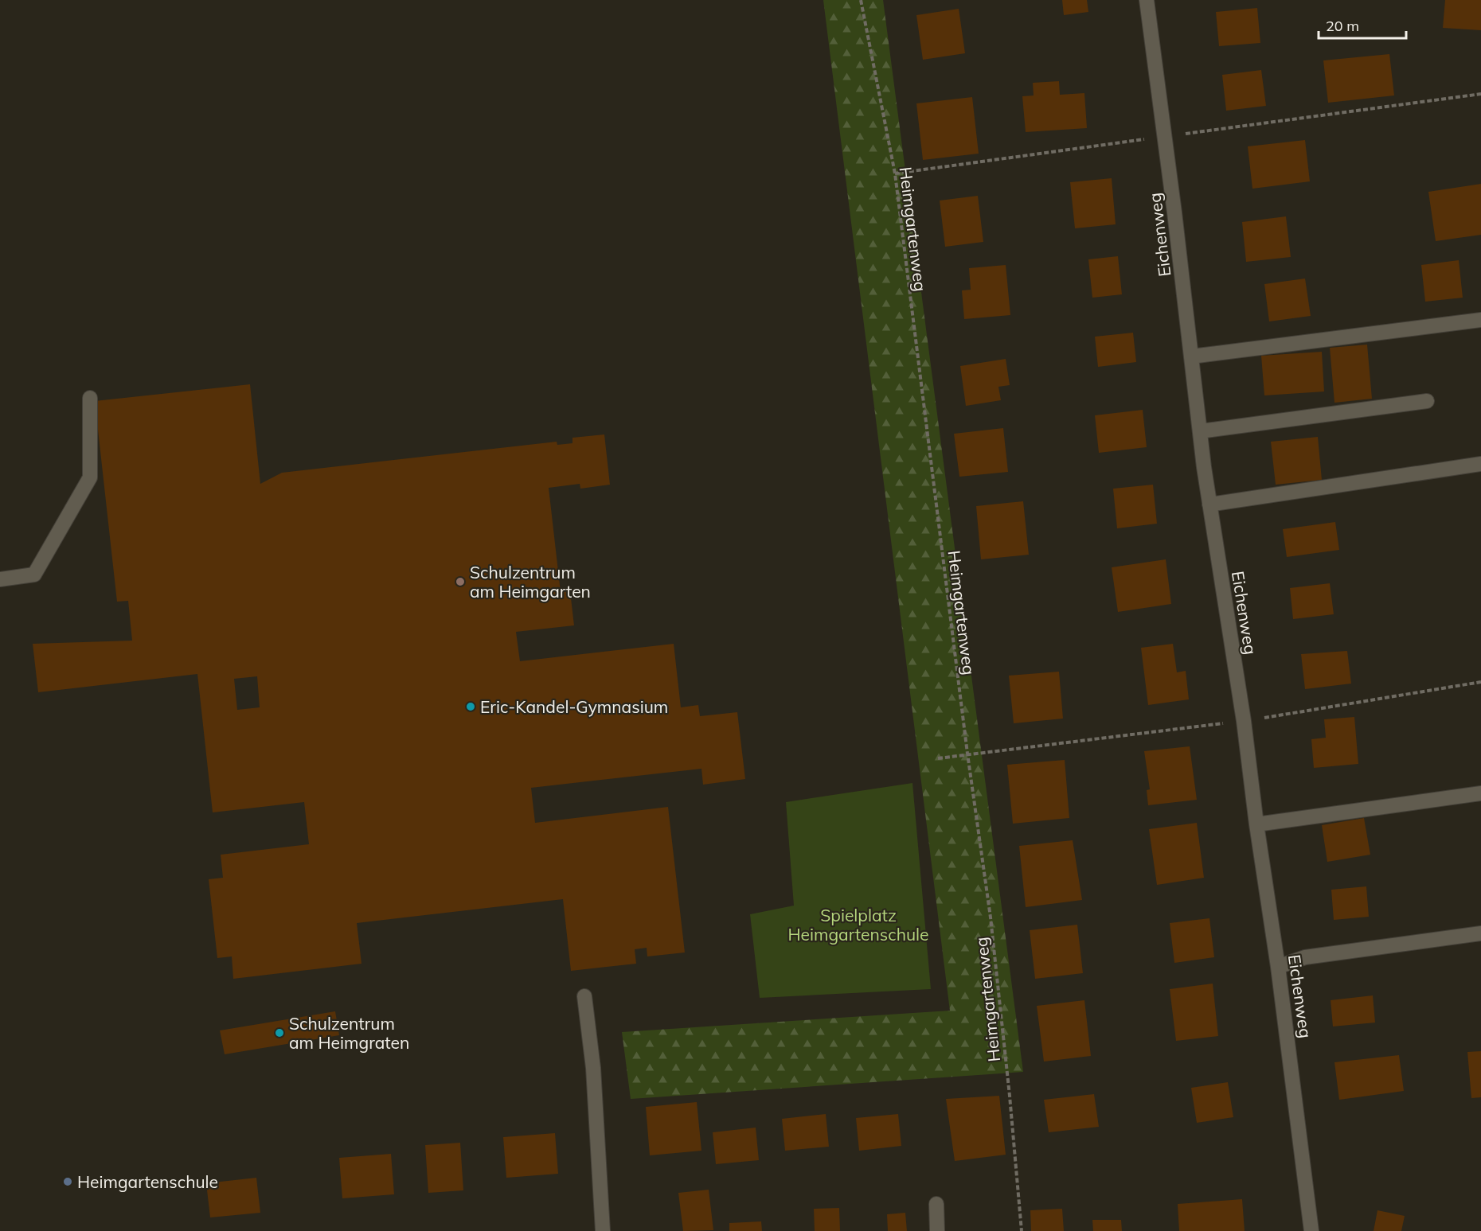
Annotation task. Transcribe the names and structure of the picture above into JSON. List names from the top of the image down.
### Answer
{
  "streets": {
    "street": ["Eichenweg"],
    "path": ["Heimgartenweg"]
  },
  "parks": ["Spielplatz Heimgartenschule"],
  "places": [
    "Schulzentrum am Heimgarten",
    "Eric-Kandel-Gymnasium",
    "Schulzentrum am Heimgraten",
    "Heimgartenschule"
  ],
  "scale_bar": "20 m"
}
